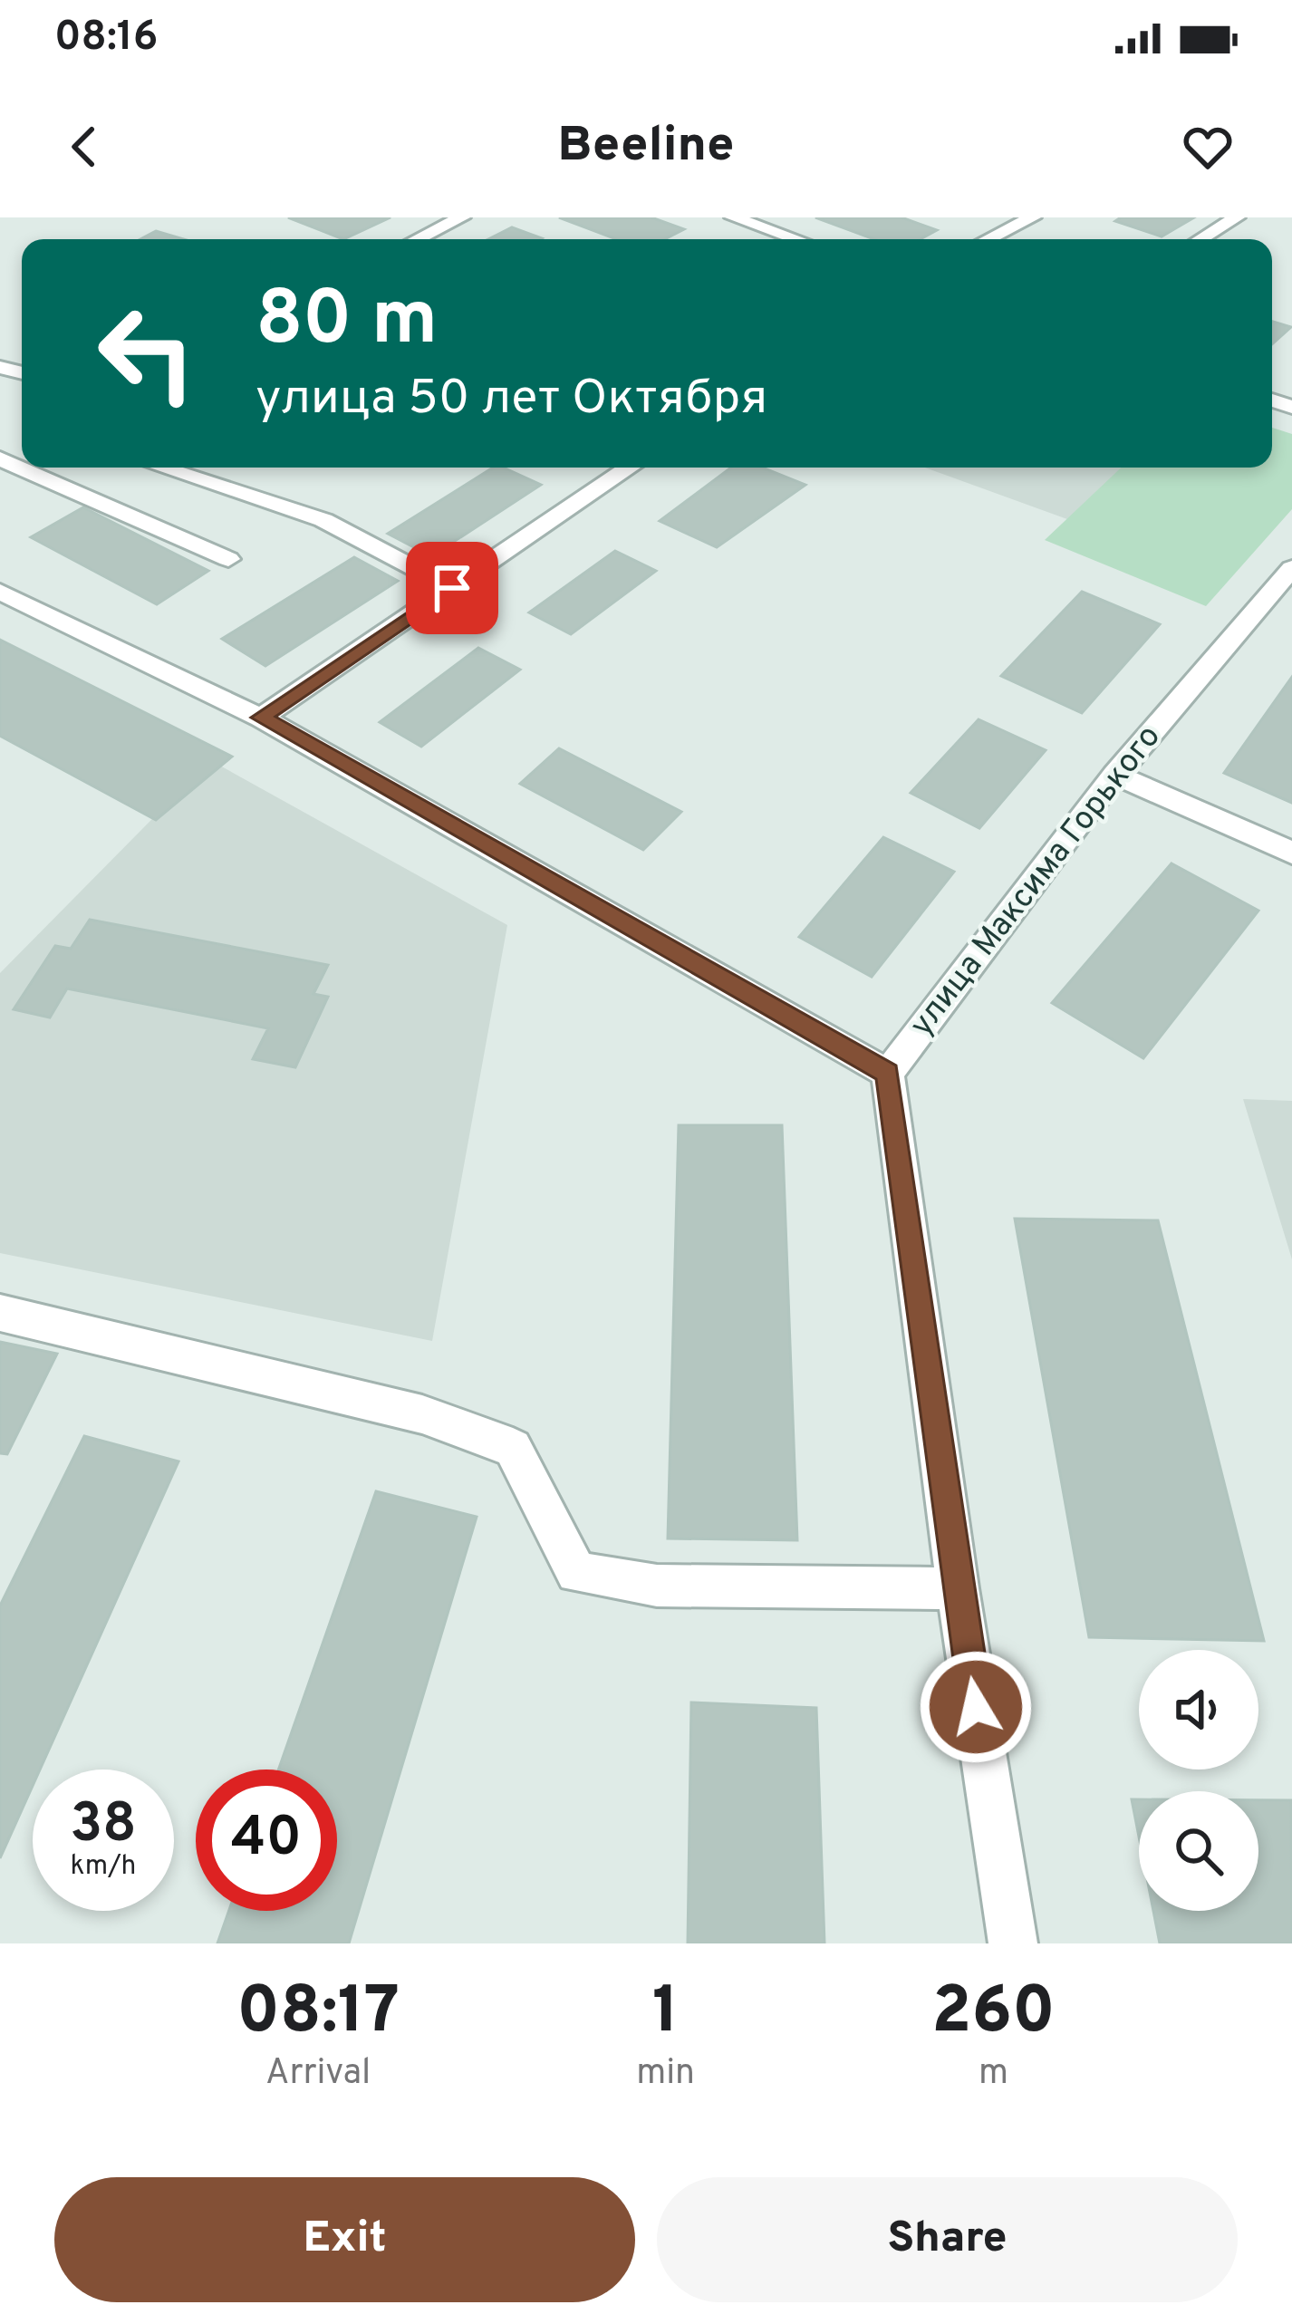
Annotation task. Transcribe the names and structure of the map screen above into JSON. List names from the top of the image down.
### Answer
{
  "streets": {
    "street": ["улица Максима Горького"]
  },
  "page": {
    "status": "08:16",
    "header": "Beeline",
    "turn": ["80 m", "улица 50 лет Октября"],
    "speed": "38 km/h",
    "limit": "40",
    "eta": [
      "08:17",
      "Arrival",
      "1",
      "min",
      "260",
      "m"
    ],
    "buttons": ["Exit", "Share"]
  }
}
